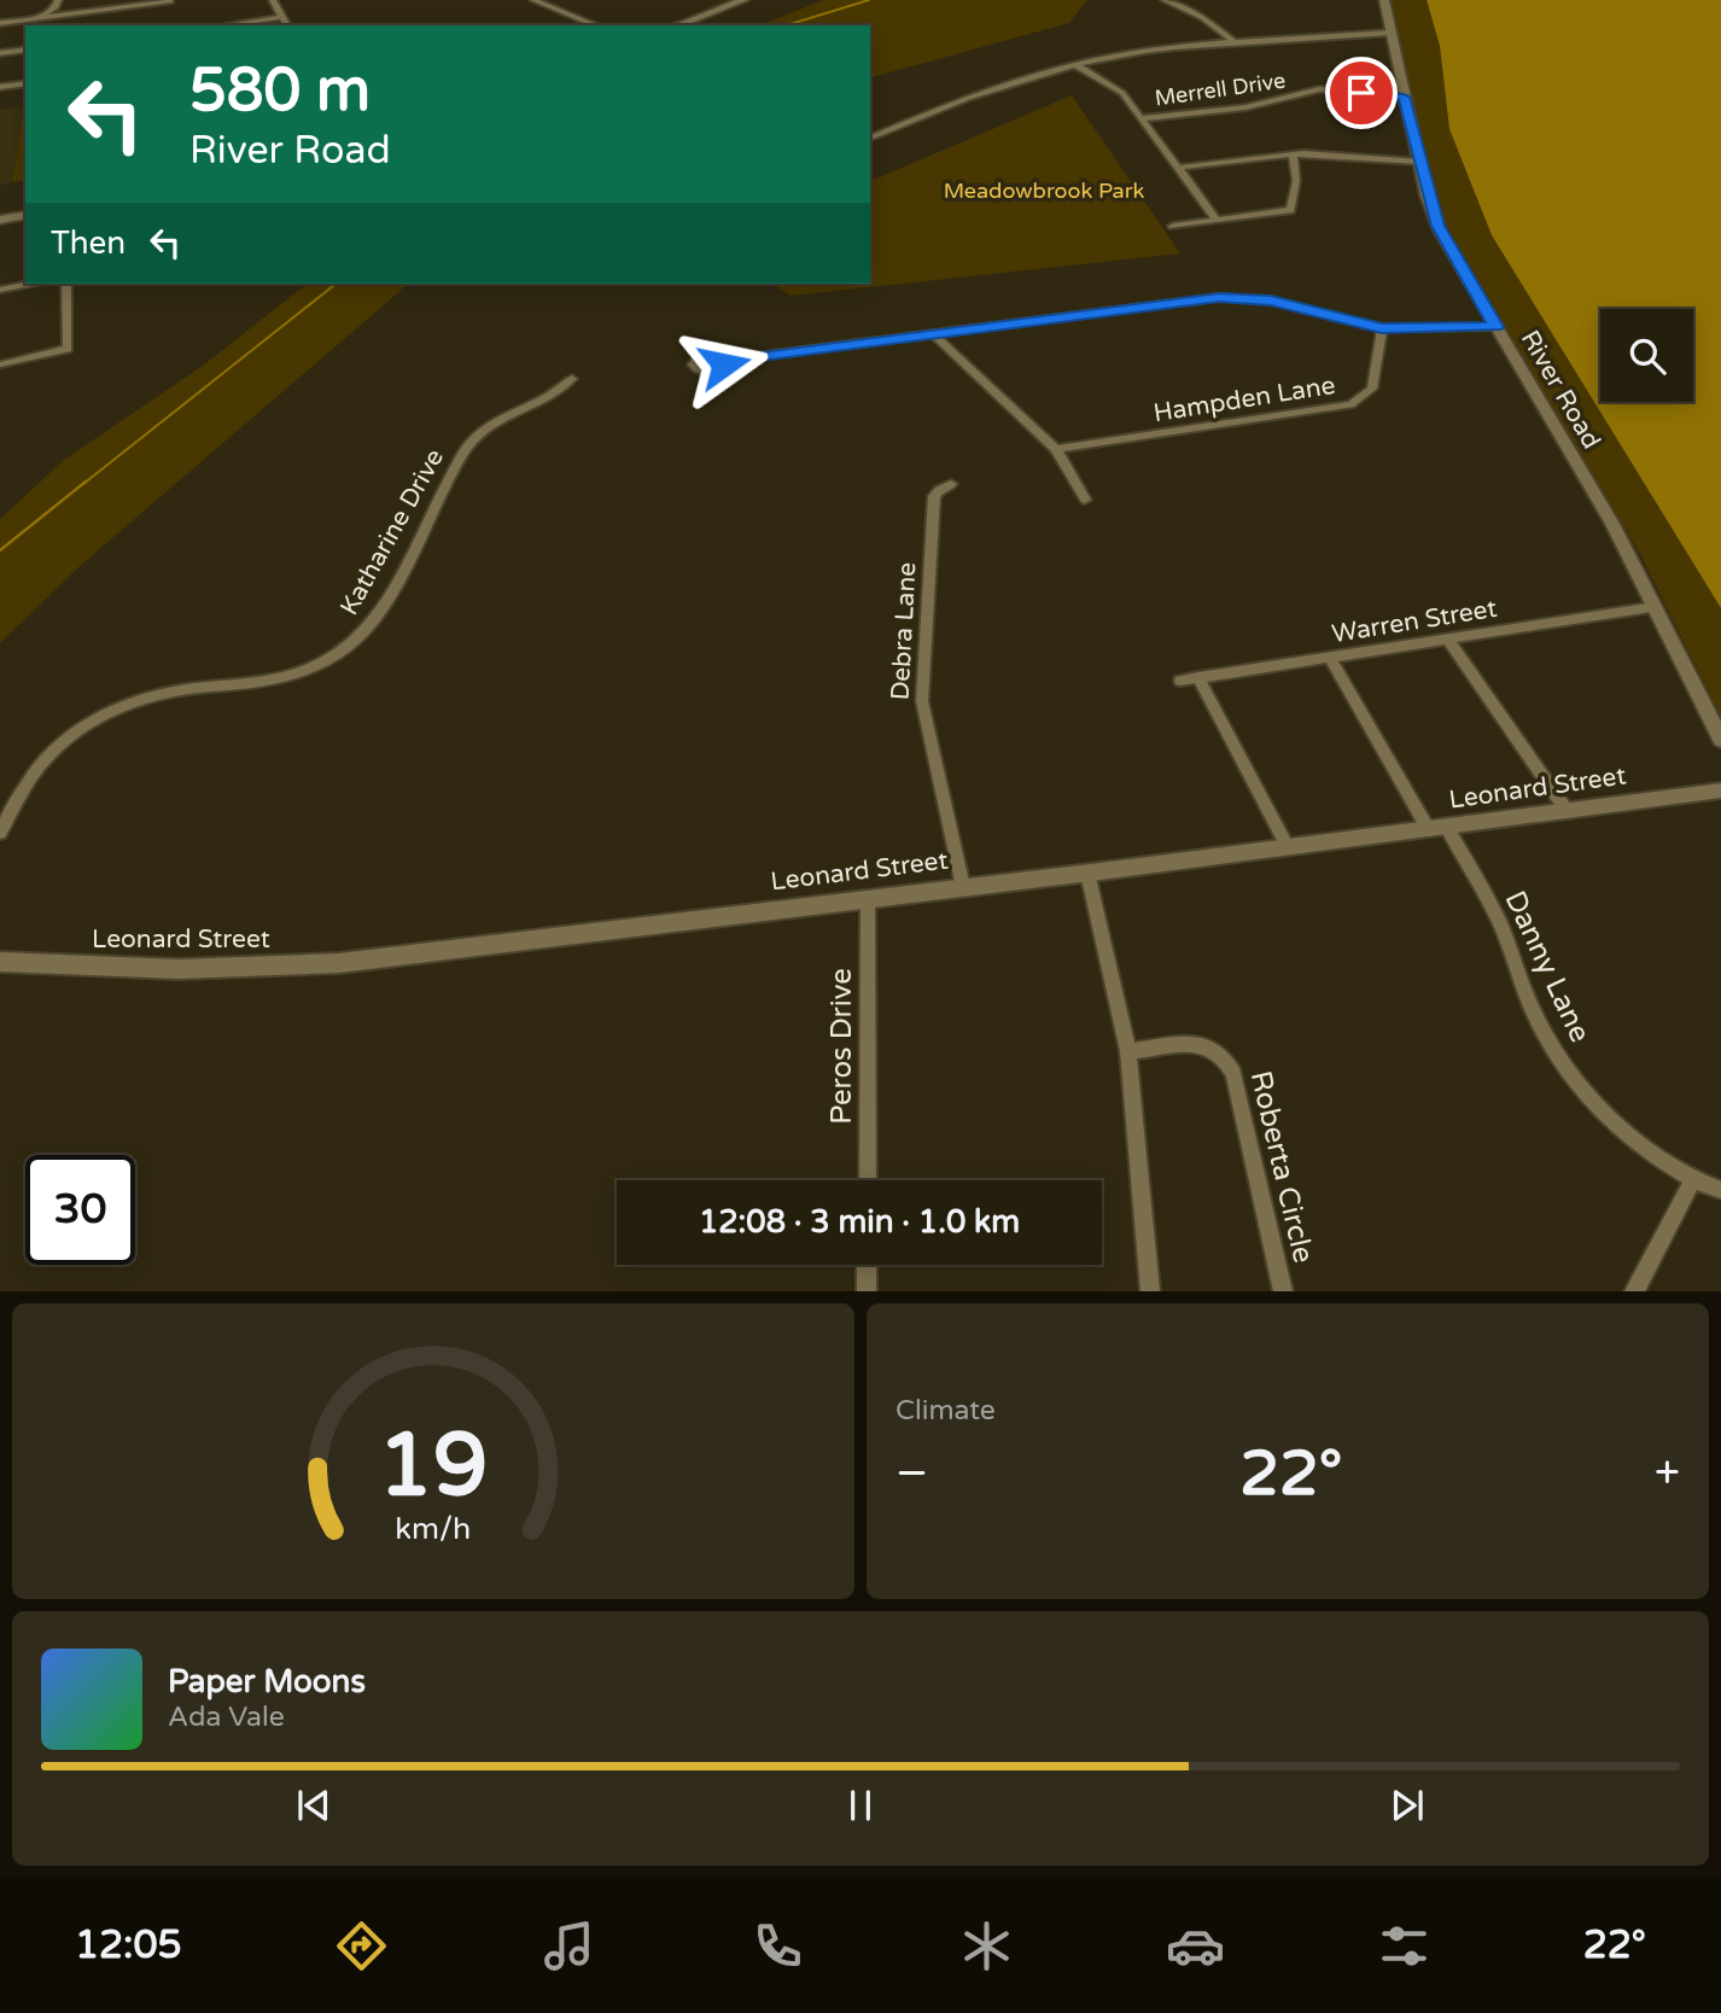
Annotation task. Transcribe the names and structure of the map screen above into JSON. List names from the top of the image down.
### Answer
{
  "streets": {
    "street": [
      "Merrell Drive",
      "River Road",
      "Hampden Lane",
      "Katharine Drive",
      "Warren Street",
      "Debra Lane",
      "Leonard Street",
      "Danny Lane",
      "Peros Drive",
      "Roberta Circle"
    ]
  },
  "crossings": [
    ["Merrell Drive", "River Road"],
    ["River Road", "Warren Street"],
    ["Warren Street", "Danny Lane"],
    ["Debra Lane", "Leonard Street"],
    ["Leonard Street", "Danny Lane"],
    ["Leonard Street", "Peros Drive"]
  ],
  "parks": ["Meadowbrook Park"],
  "page": {
    "turn": ["580 m", "River Road"],
    "then": "Then",
    "limit": "30",
    "trip": "12:08 · 3 min · 1.0 km",
    "tile": "Climate",
    "heat": ["−", "22°", "+"],
    "song": ["Paper Moons", "Ada Vale"],
    "tabs": ["12:05", "22°"],
    "gauge": ["19", "km/h"]
  }
}
